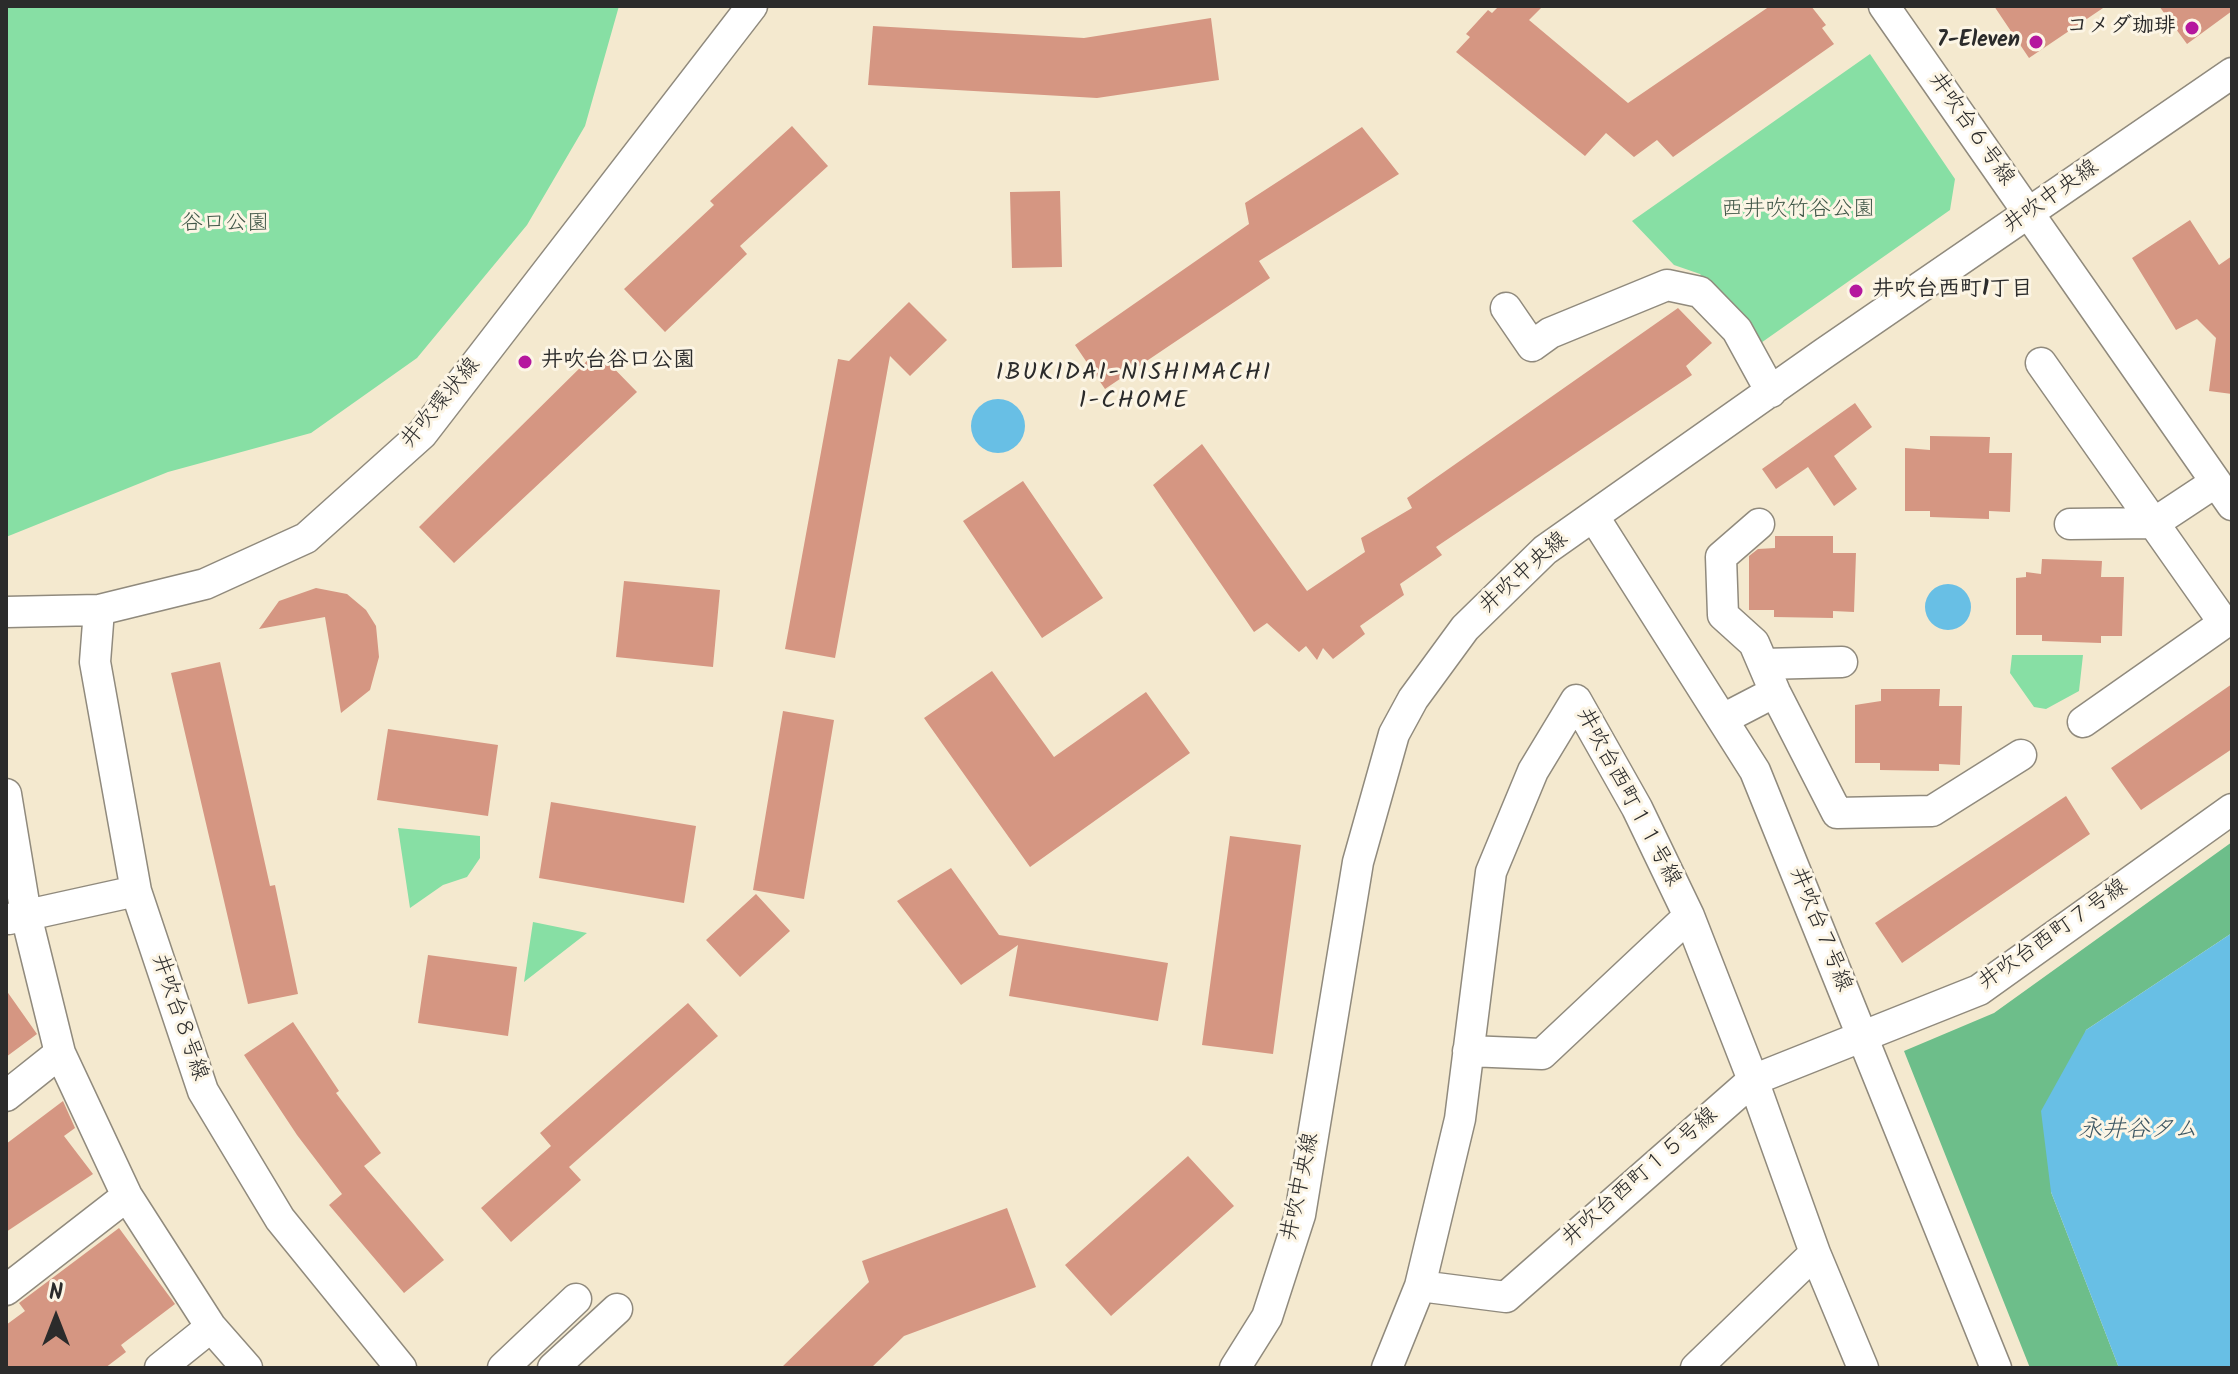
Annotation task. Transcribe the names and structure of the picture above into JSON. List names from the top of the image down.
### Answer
{
  "streets": {
    "street": [
      "井吹台６号線",
      "井吹中央線",
      "井吹環状線",
      "井吹台西町１１号線",
      "井吹台７号線",
      "井吹台西町７号線",
      "井吹台８号線",
      "井吹台西町１５号線"
    ]
  },
  "crossings": [
    ["井吹台６号線", "井吹中央線"],
    ["井吹中央線", "井吹台７号線"],
    ["井吹環状線", "井吹台８号線"],
    ["井吹台西町１１号線", "井吹台西町１５号線"],
    ["井吹台７号線", "井吹台西町７号線"],
    ["井吹台７号線", "井吹台西町１５号線"],
    ["井吹台西町７号線", "井吹台西町１５号線"]
  ],
  "districts": ["IBUKIDAI-NISHIMACHI 1-CHOME"],
  "water": ["永井谷タム"],
  "parks": ["西井吹竹谷公園", "谷口公園"],
  "places": [
    "コメダ珈琲",
    "7-Eleven",
    "井吹台西町1丁目",
    "井吹台谷口公園"
  ],
  "north": "top"
}
